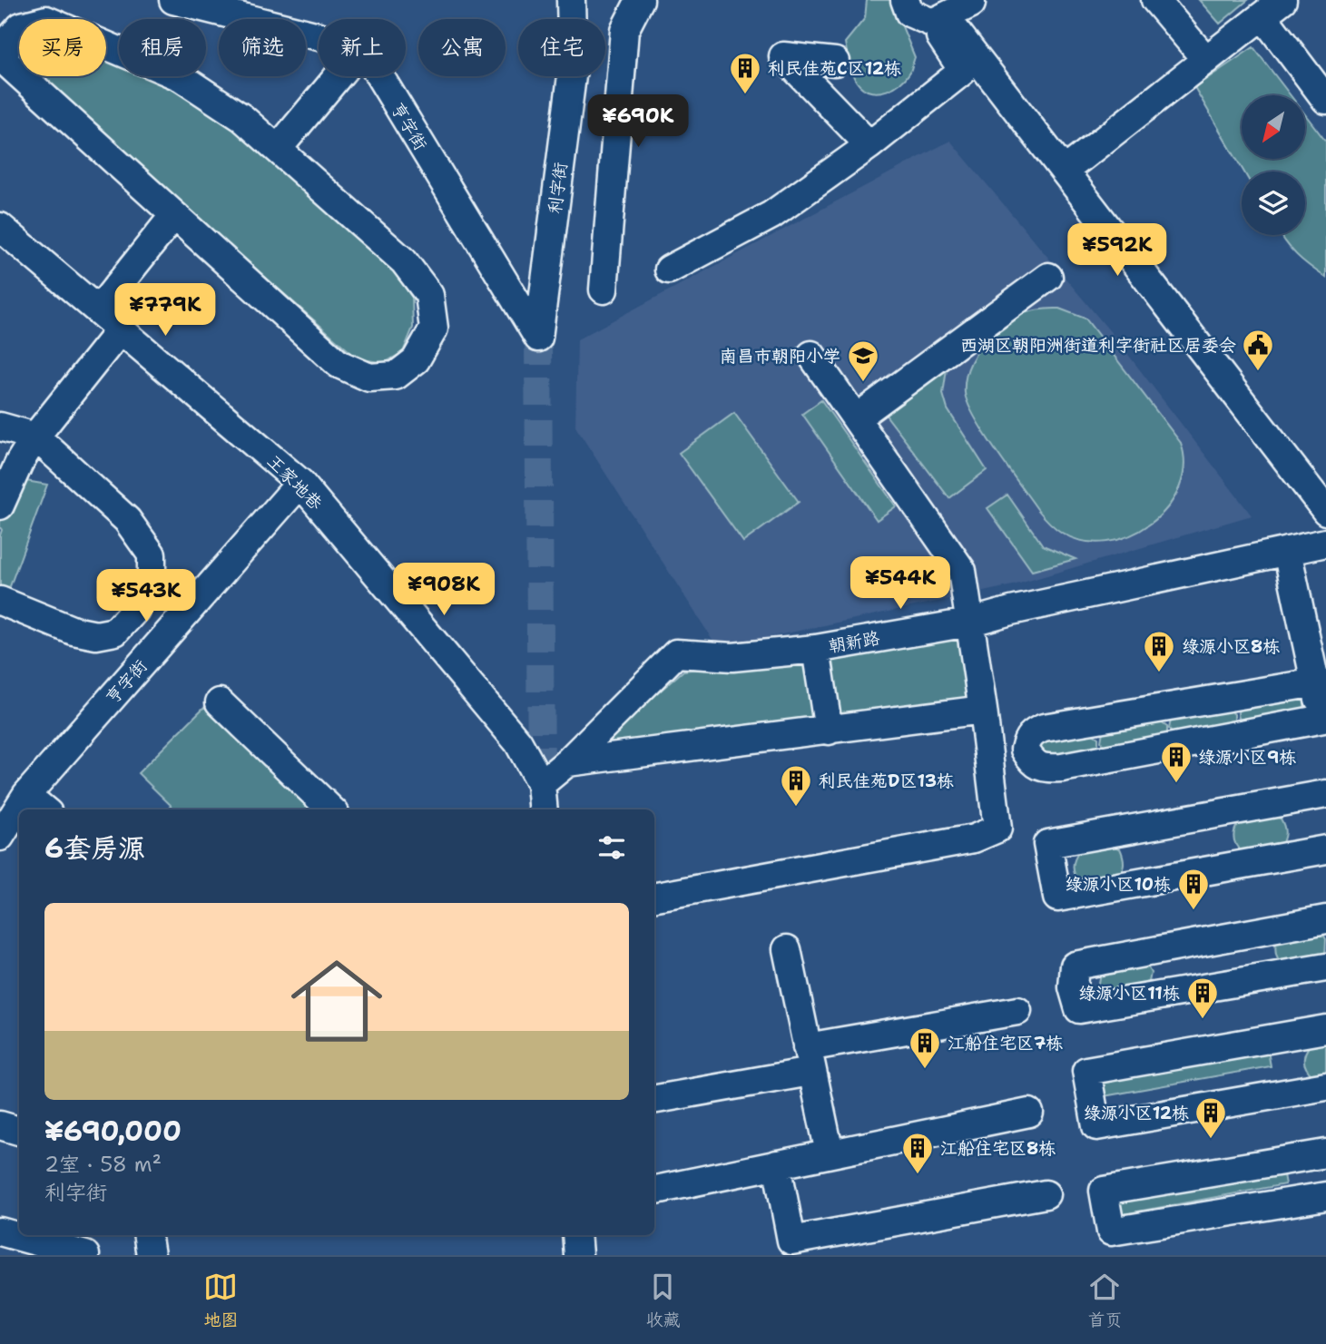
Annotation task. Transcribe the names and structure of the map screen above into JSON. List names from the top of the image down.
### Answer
{
  "streets": {
    "street": [
      "亨字街",
      "利字街",
      "王家地巷",
      "朝新路"
    ]
  },
  "crossings": [
    ["亨字街", "利字街"],
    ["亨字街", "王家地巷"],
    ["王家地巷", "朝新路"]
  ],
  "places": {
    "building": [
      "利民佳苑C区12栋",
      "绿源小区8栋",
      "绿源小区9栋",
      "利民佳苑D区13栋",
      "绿源小区10栋",
      "绿源小区11栋",
      "江船住宅区7栋",
      "绿源小区12栋",
      "江船住宅区8栋"
    ],
    "public building": ["西湖区朝阳洲街道利字街社区居委会"],
    "school or university": ["南昌市朝阳小学"]
  },
  "north": "bottom left",
  "page": {
    "chip": [
      "买房",
      "租房",
      "筛选",
      "新上",
      "公寓",
      "住宅"
    ],
    "price": [
      "¥690K",
      "¥592K",
      "¥779K",
      "¥544K",
      "¥908K",
      "¥543K"
    ],
    "heading": "6套房源",
    "list": [
      {
        "name": "¥690,000",
        "note": "2室 · 58 m² · 利字街"
      }
    ],
    "tabs": ["地图", "收藏", "首页"]
  }
}
